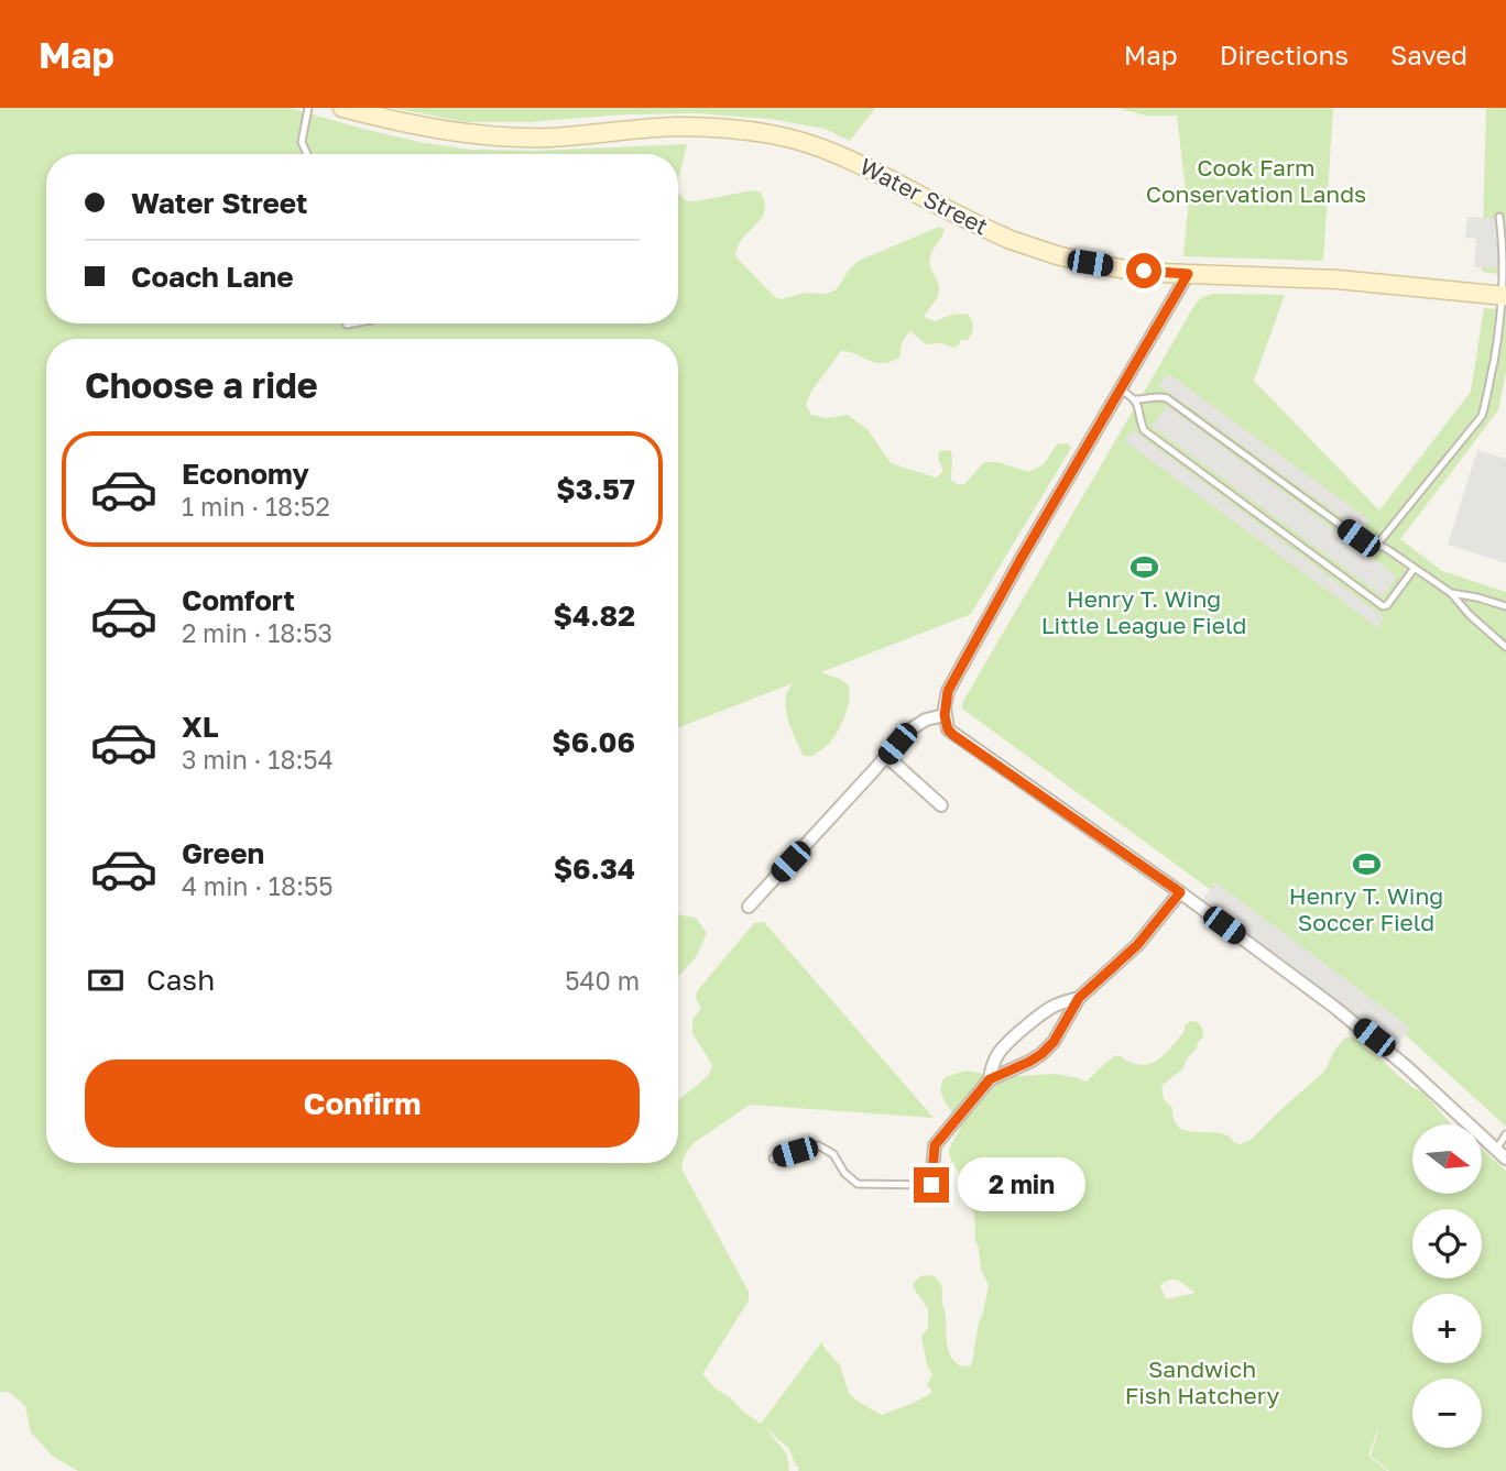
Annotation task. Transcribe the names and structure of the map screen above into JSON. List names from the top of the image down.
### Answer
{
  "streets": {
    "main road": ["Water Street"]
  },
  "parks": ["Cook Farm Conservation Lands", "Sandwich Fish Hatchery"],
  "places": {
    "sports": ["Henry T. Wing Little League Field", "Henry T. Wing Soccer Field"]
  },
  "north": "right",
  "page": {
    "header": "Map",
    "nav": ["Map", "Directions", "Saved"],
    "banner": ["Water Street", "Coach Lane"],
    "heading": "Choose a ride",
    "list": [
      {
        "name": "Economy",
        "note": "1 min · 18:52",
        "value": "$3.57"
      },
      {
        "name": "Comfort",
        "note": "2 min · 18:53",
        "value": "$4.82"
      },
      {
        "name": "XL",
        "note": "3 min · 18:54",
        "value": "$6.06"
      },
      {
        "name": "Green",
        "note": "4 min · 18:55",
        "value": "$6.34"
      }
    ],
    "pay": ["Cash", "540 m"],
    "buttons": "Confirm",
    "map_buttons": ["+", "−"],
    "bubble": "2 min"
  }
}
